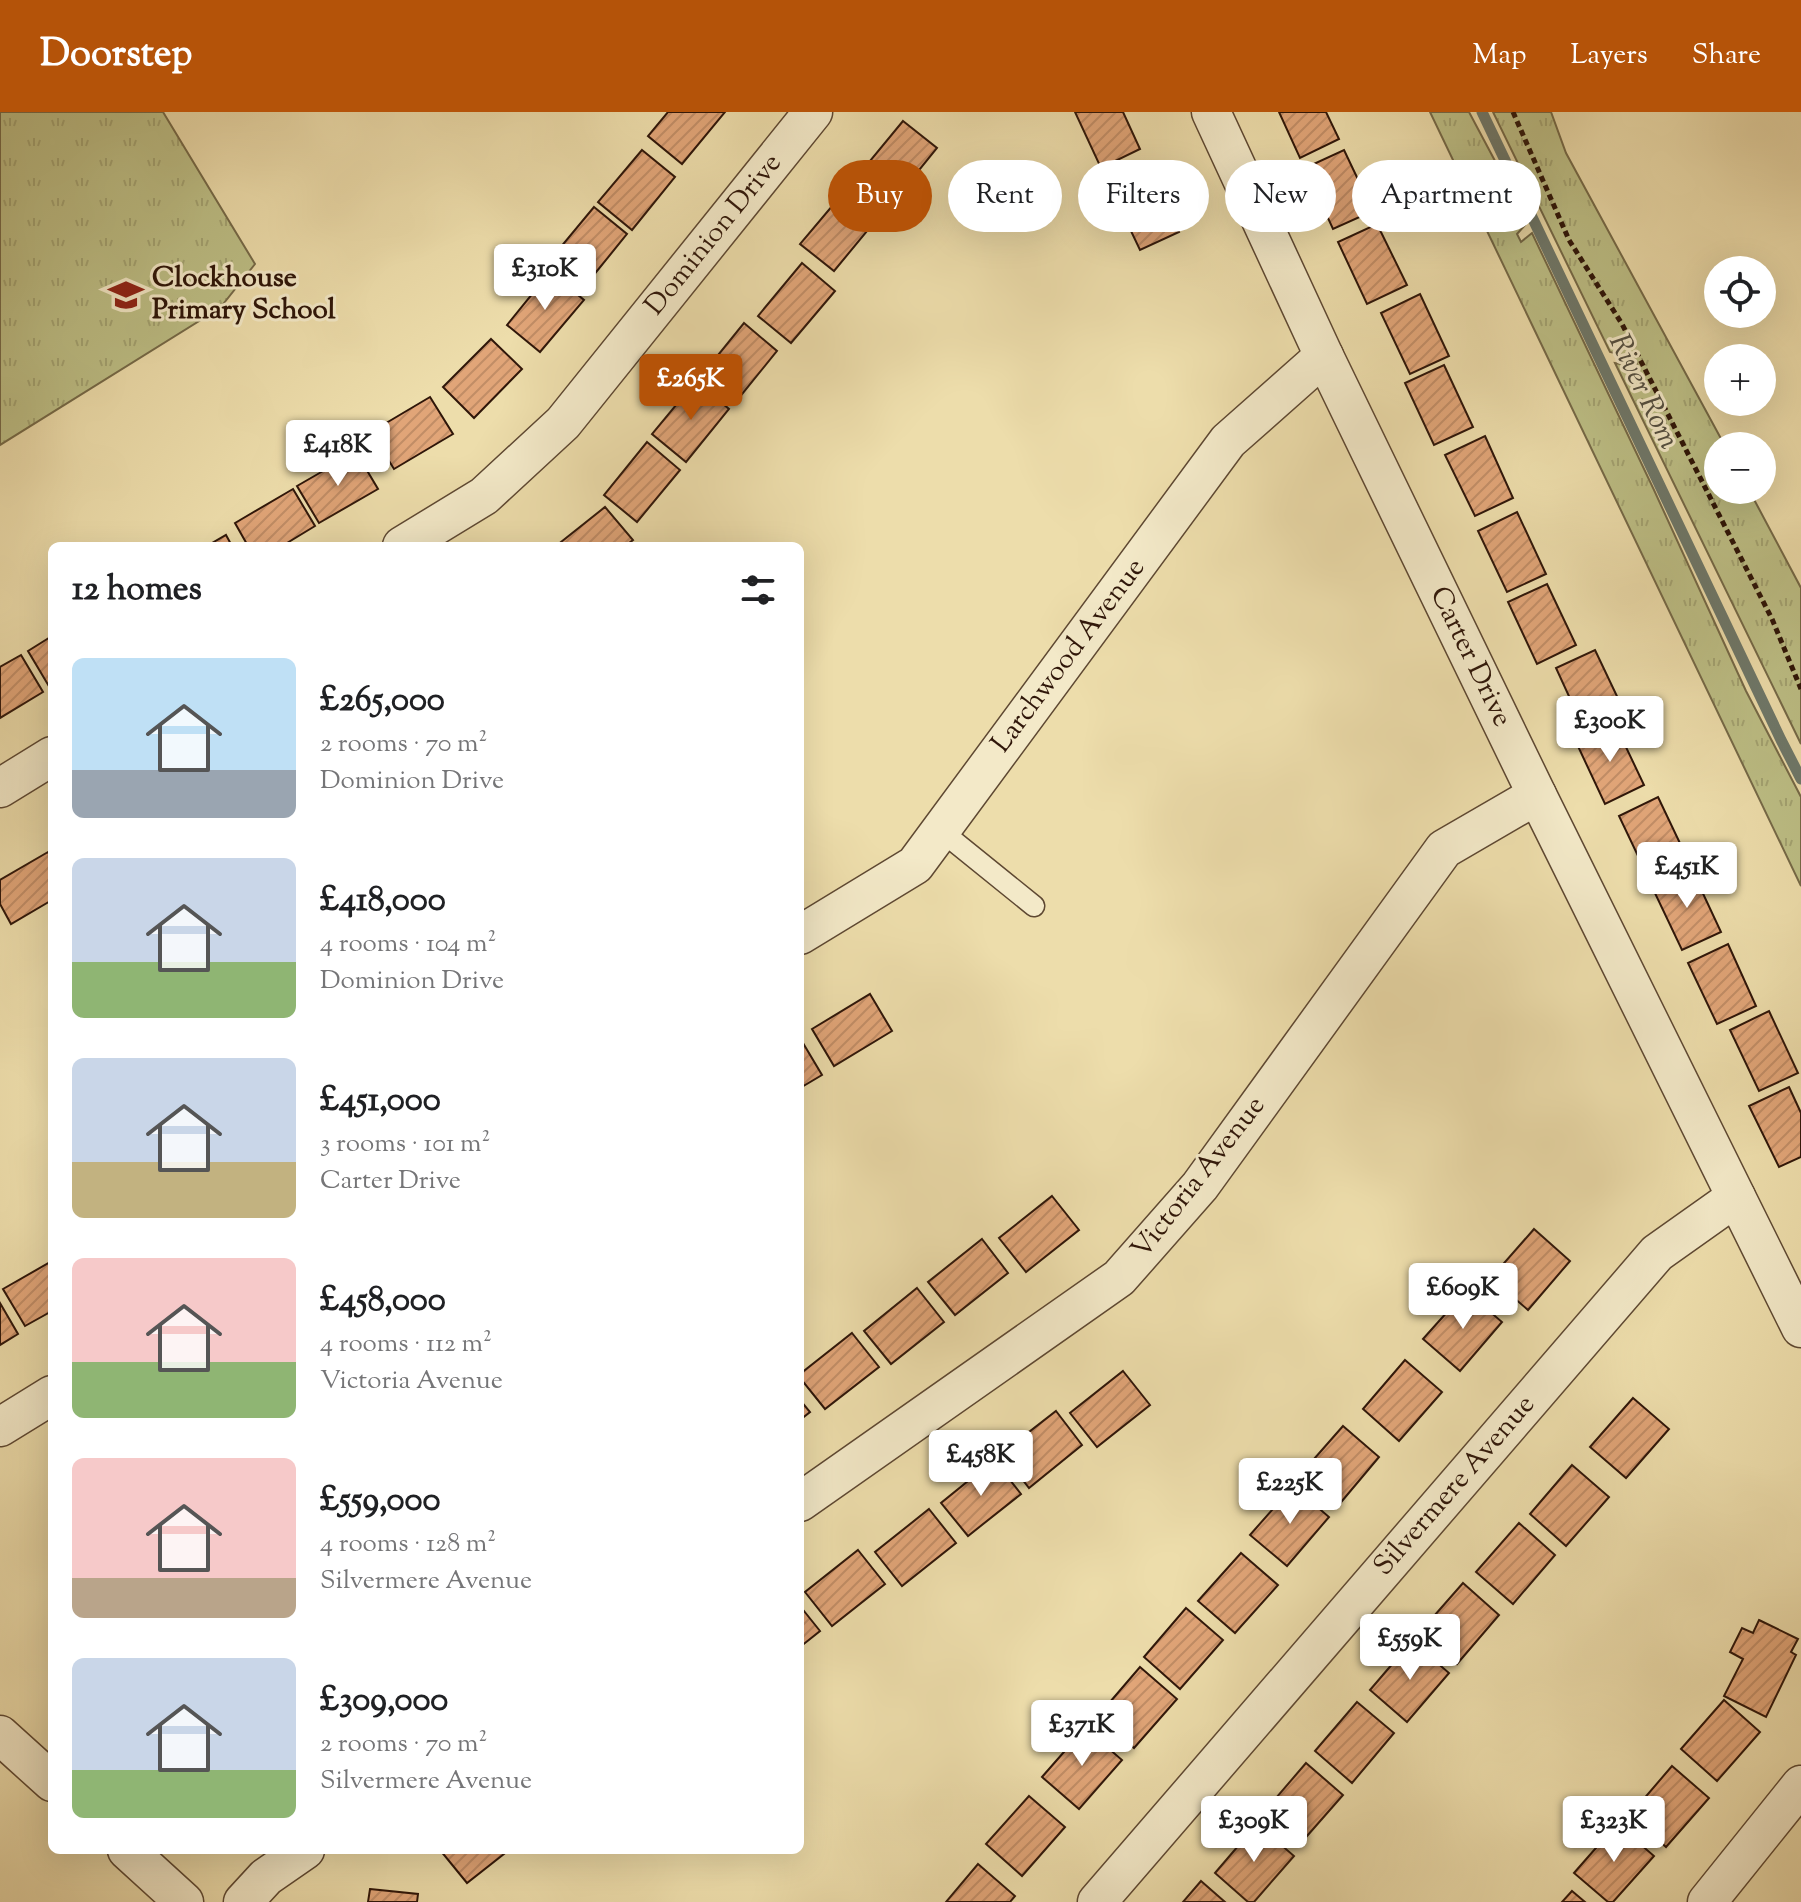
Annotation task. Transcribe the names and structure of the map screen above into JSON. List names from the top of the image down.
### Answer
{
  "streets": {
    "street": [
      "Dominion Drive",
      "Larchwood Avenue",
      "Carter Drive",
      "Victoria Avenue",
      "Silvermere Avenue"
    ]
  },
  "crossings": [
    ["Larchwood Avenue", "Carter Drive"],
    ["Carter Drive", "Victoria Avenue"],
    ["Carter Drive", "Silvermere Avenue"]
  ],
  "water": ["River Rom"],
  "places": {
    "school or university": ["Clockhouse Primary School"]
  },
  "page": {
    "header": "Doorstep",
    "nav": ["Map", "Layers", "Share"],
    "chip": [
      "Buy",
      "Rent",
      "Filters",
      "New",
      "Apartment"
    ],
    "price": [
      "£310K",
      "£265K",
      "£418K",
      "£300K",
      "£451K",
      "£609K",
      "£458K",
      "£225K",
      "£559K",
      "£371K",
      "£309K",
      "£323K"
    ],
    "map_buttons": ["+", "−"],
    "heading": "12 homes",
    "list": [
      {
        "name": "£265,000",
        "note": "2 rooms · 70 m² · Dominion Drive"
      },
      {
        "name": "£418,000",
        "note": "4 rooms · 104 m² · Dominion Drive"
      },
      {
        "name": "£451,000",
        "note": "3 rooms · 101 m² · Carter Drive"
      },
      {
        "name": "£458,000",
        "note": "4 rooms · 112 m² · Victoria Avenue"
      },
      {
        "name": "£559,000",
        "note": "4 rooms · 128 m² · Silvermere Avenue"
      },
      {
        "name": "£309,000",
        "note": "2 rooms · 70 m² · Silvermere Avenue"
      }
    ]
  }
}
